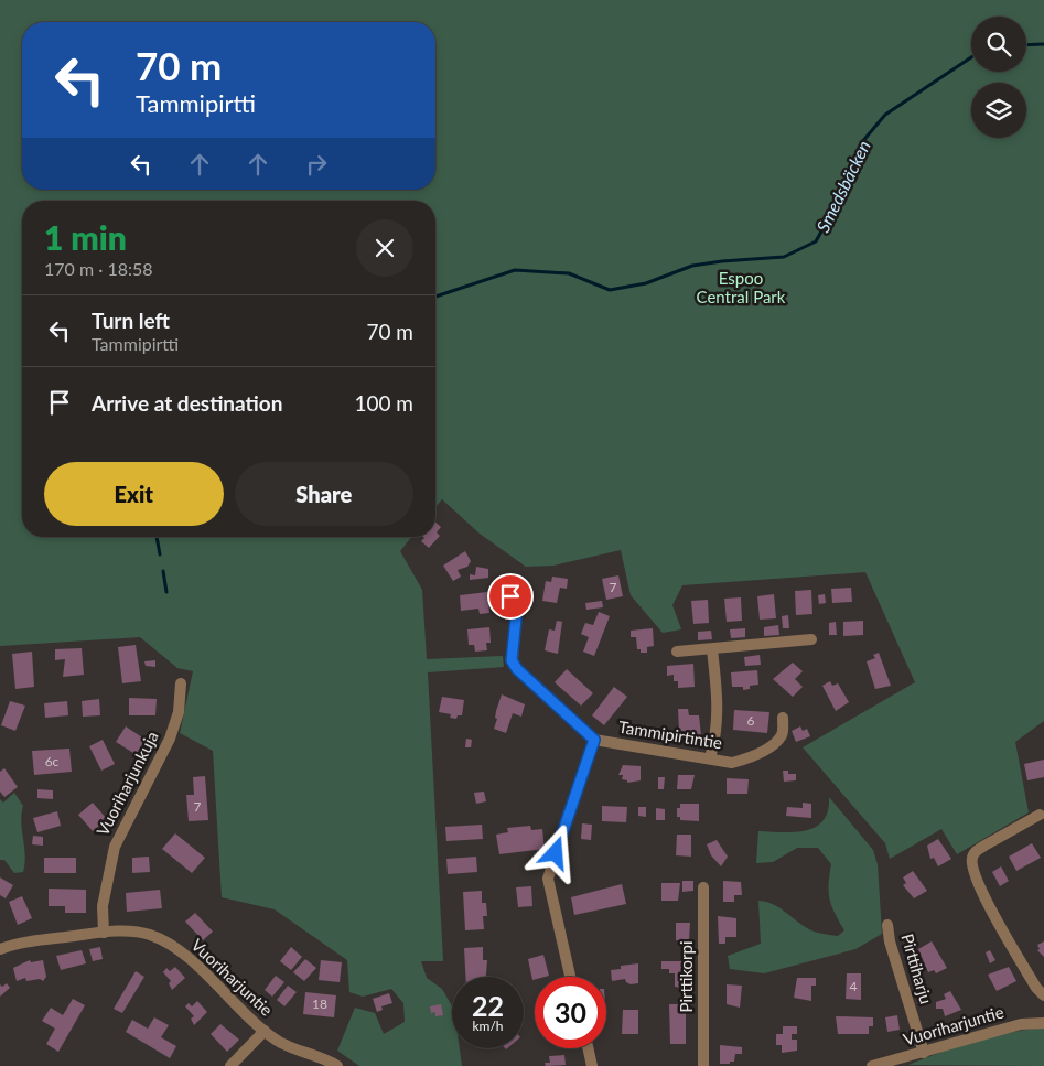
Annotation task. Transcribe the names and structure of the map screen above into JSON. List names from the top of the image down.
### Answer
{
  "streets": {
    "street": [
      "Tammipirtintie",
      "Vuoriharjunkuja",
      "Pirttiharju",
      "Pirttikorpi",
      "Vuoriharjuntie"
    ]
  },
  "crossings": [
    ["Vuoriharjunkuja", "Vuoriharjuntie"],
    ["Pirttiharju", "Vuoriharjuntie"]
  ],
  "water": ["Smedsbäcken"],
  "parks": ["Espoo Central Park"],
  "house_numbers": [
    "7",
    "6",
    "6c",
    "7",
    "4",
    "18"
  ],
  "page": {
    "turn": ["70 m", "Tammipirtti"],
    "heading": ["1 min", "170 m · 18:58"],
    "list": [
      {
        "name": "Turn left",
        "note": "Tammipirtti",
        "value": "70 m"
      },
      {
        "name": "Arrive at destination",
        "value": "100 m"
      }
    ],
    "buttons": ["Exit", "Share"],
    "speed": "22 km/h",
    "limit": "30"
  }
}
